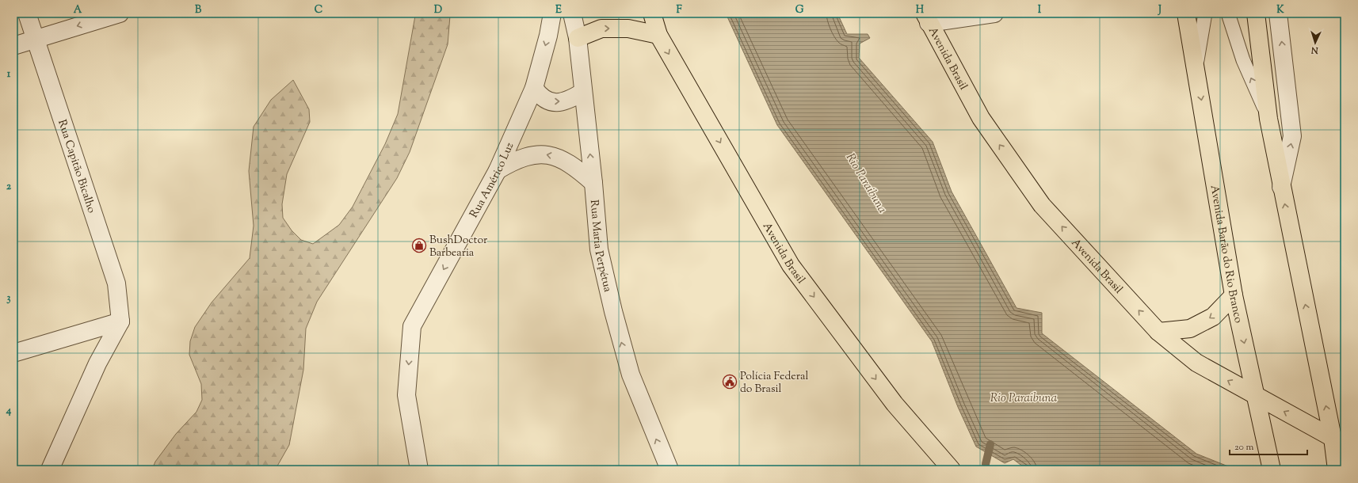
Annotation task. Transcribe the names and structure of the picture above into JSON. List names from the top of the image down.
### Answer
{
  "streets": {
    "main road": ["Avenida Brasil", "Avenida Barão do Rio Branco"],
    "street": ["Rua Capitão Bicalho", "Rua Américo Luz", "Rua Maria Perpétua"]
  },
  "crossings": [
    ["Avenida Brasil", "Avenida Barão do Rio Branco"]
  ],
  "one_way": ["Rua Américo Luz", "Rua Maria Perpétua"],
  "water": ["Rio Paraibuna"],
  "places": {
    "shop": ["BushDoctor Barbearia"],
    "public building": ["Polícia Federal do Brasil"]
  },
  "scale_bar": "20 m",
  "north": "bottom",
  "grid": {
    "columns": [
      "A",
      "B",
      "C",
      "D",
      "E",
      "F",
      "G",
      "H",
      "I",
      "J",
      "K"
    ],
    "rows": [
      "1",
      "2",
      "3",
      "4"
    ]
  }
}
